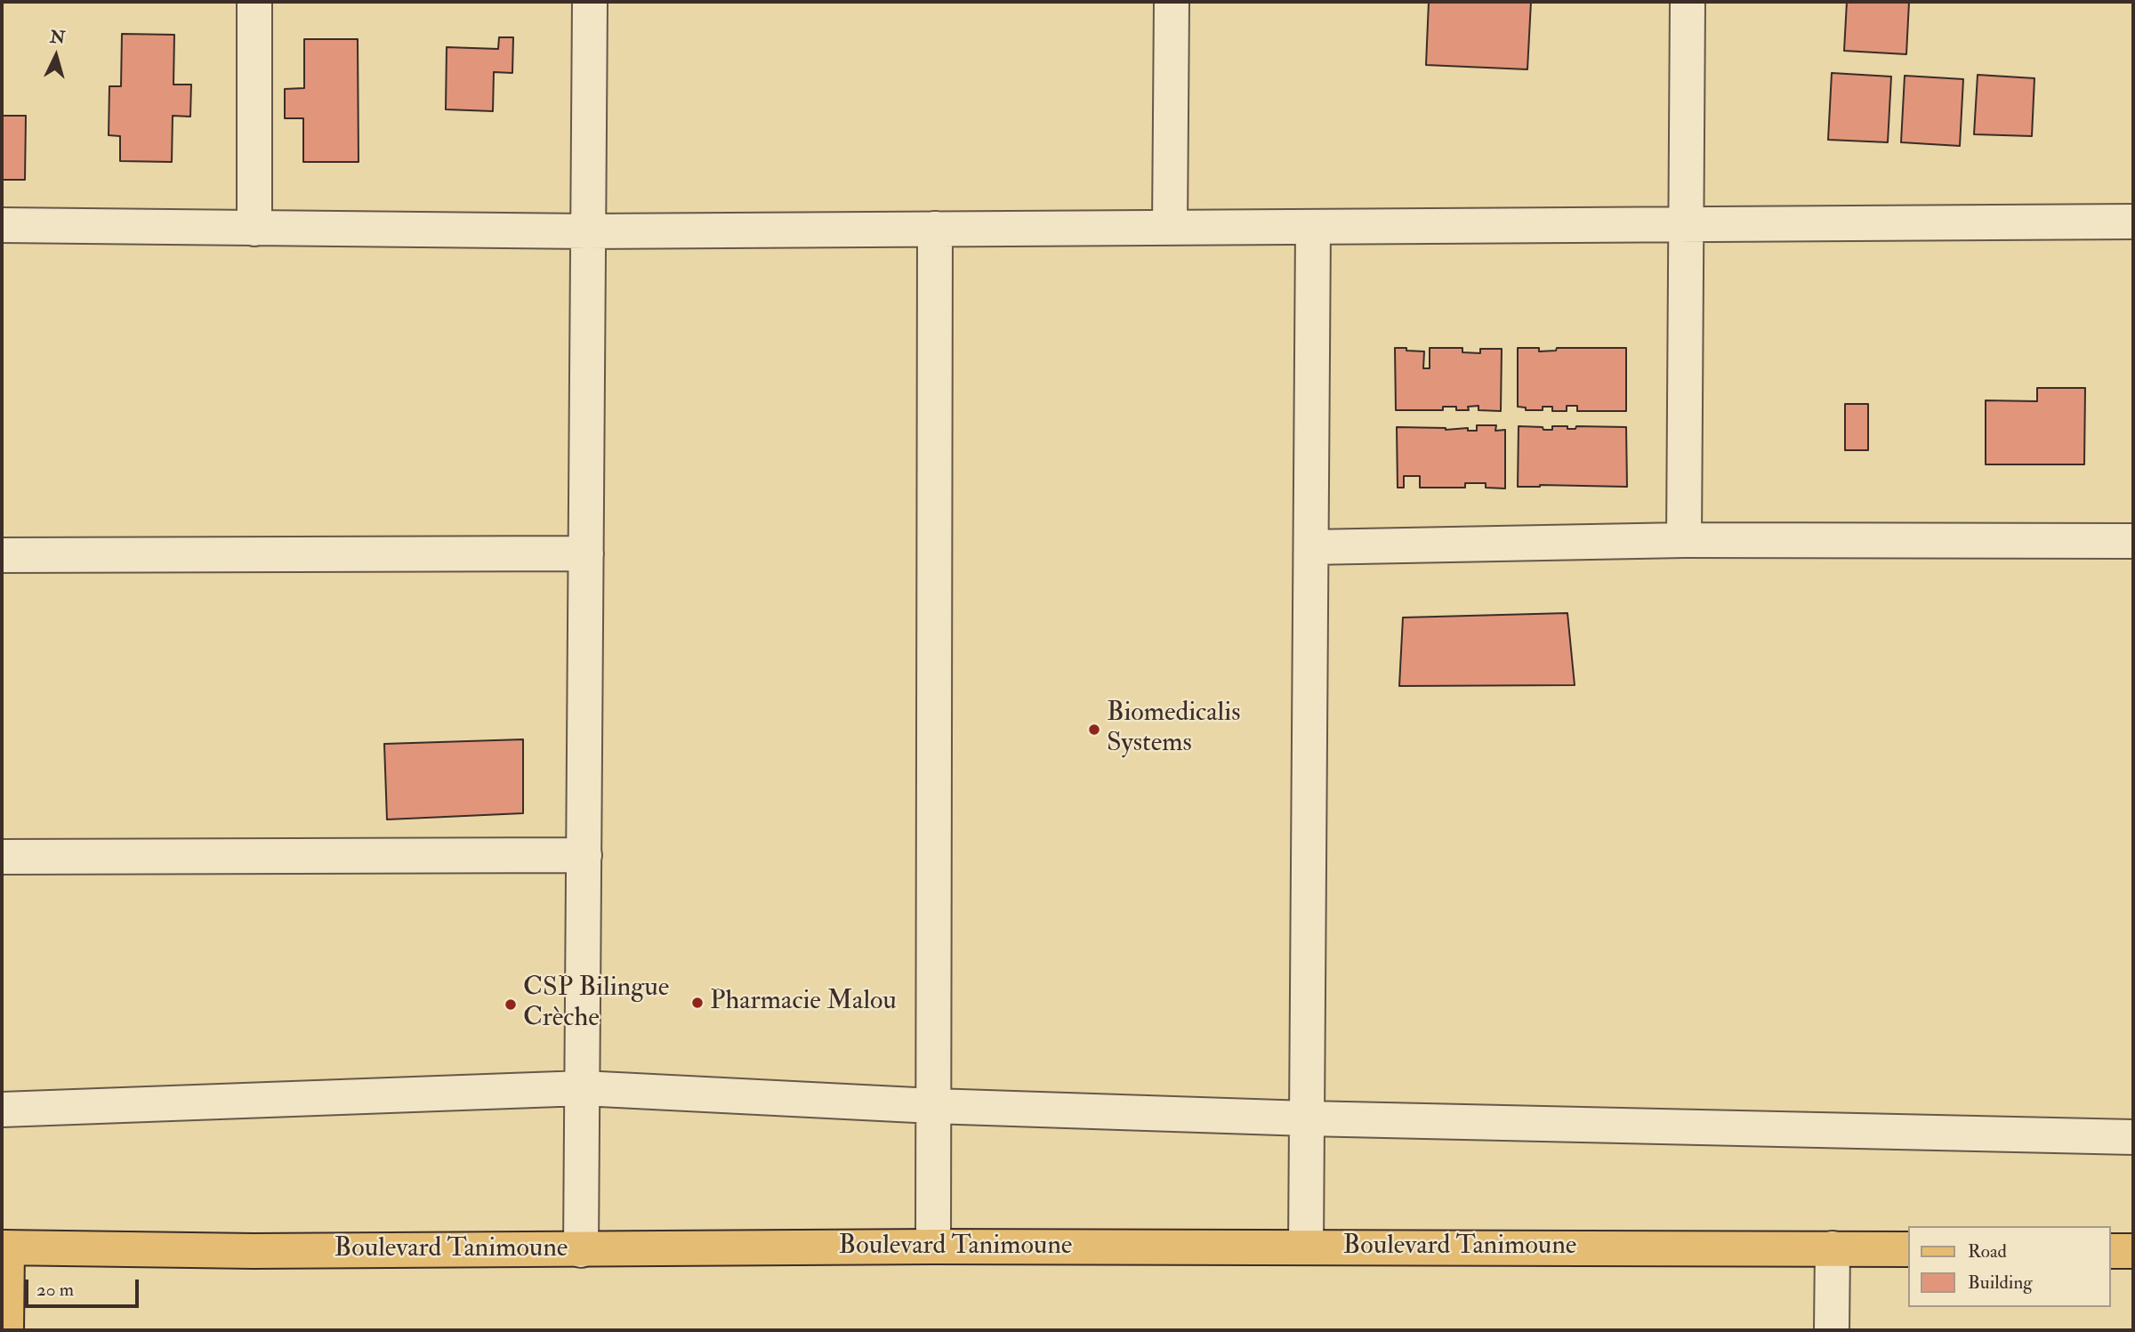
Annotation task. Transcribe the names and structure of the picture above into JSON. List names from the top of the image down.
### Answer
{
  "streets": {
    "main road": ["Boulevard Tanimoune"]
  },
  "places": ["Biomedicalis Systems", "Pharmacie Malou", "CSP Bilingue Crèche"],
  "legend": ["Road", "Building"],
  "scale_bar": "20 m",
  "north": "top"
}
